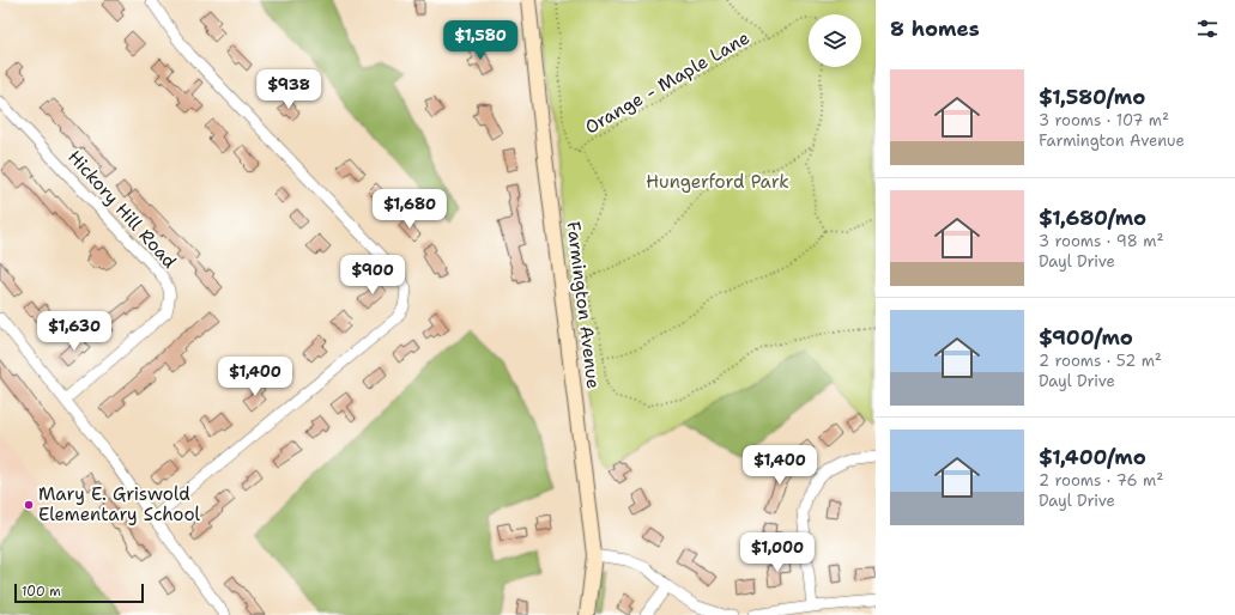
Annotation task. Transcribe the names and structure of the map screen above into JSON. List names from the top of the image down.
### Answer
{
  "streets": {
    "main road": ["Farmington Avenue"],
    "street": ["Hickory Hill Road"],
    "path": ["Orange - Maple Lane"]
  },
  "parks": ["Hungerford Park"],
  "places": ["Mary E. Griswold Elementary School"],
  "scale_bar": "100 m",
  "page": {
    "heading": "8 homes",
    "price": [
      "$1,580",
      "$938",
      "$1,680",
      "$900",
      "$1,630",
      "$1,400",
      "$1,400",
      "$1,000"
    ],
    "list": [
      {
        "name": "$1,580/mo",
        "note": "3 rooms · 107 m² · Farmington Avenue"
      },
      {
        "name": "$1,680/mo",
        "note": "3 rooms · 98 m² · Dayl Drive"
      },
      {
        "name": "$900/mo",
        "note": "2 rooms · 52 m² · Dayl Drive"
      },
      {
        "name": "$1,400/mo",
        "note": "2 rooms · 76 m² · Dayl Drive"
      }
    ],
    "scale": "100 m"
  }
}
